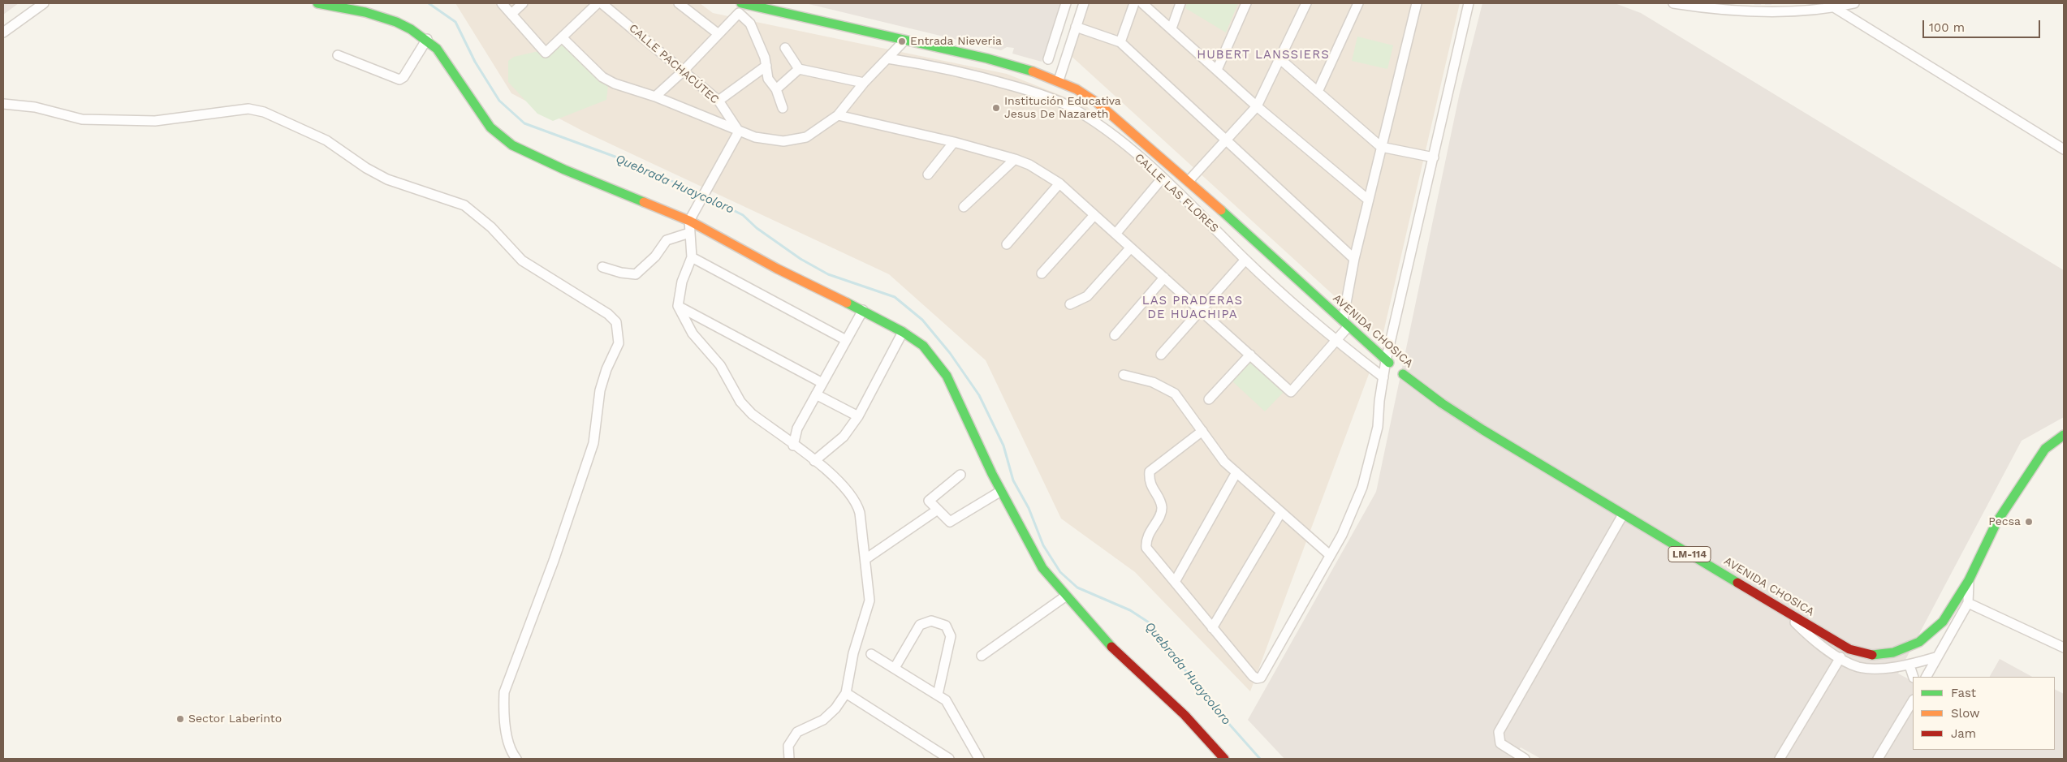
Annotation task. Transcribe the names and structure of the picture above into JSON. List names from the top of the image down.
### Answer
{
  "streets": {
    "main road": ["AVENIDA CHOSICA", "LM-114"],
    "street": ["CALLE PACHACÚTEC", "CALLE LAS FLORES"]
  },
  "crossings": [
    ["AVENIDA CHOSICA", "LM-114"]
  ],
  "districts": ["HUBERT LANSSIERS", "LAS PRADERAS DE HUACHIPA"],
  "water": ["Quebrada Huaycoloro"],
  "places": [
    "Entrada Nieveria",
    "Institución Educativa Jesus De Nazareth",
    "Pecsa",
    "Sector Laberinto"
  ],
  "legend": ["Fast", "Slow", "Jam"],
  "scale_bar": "100 m"
}
